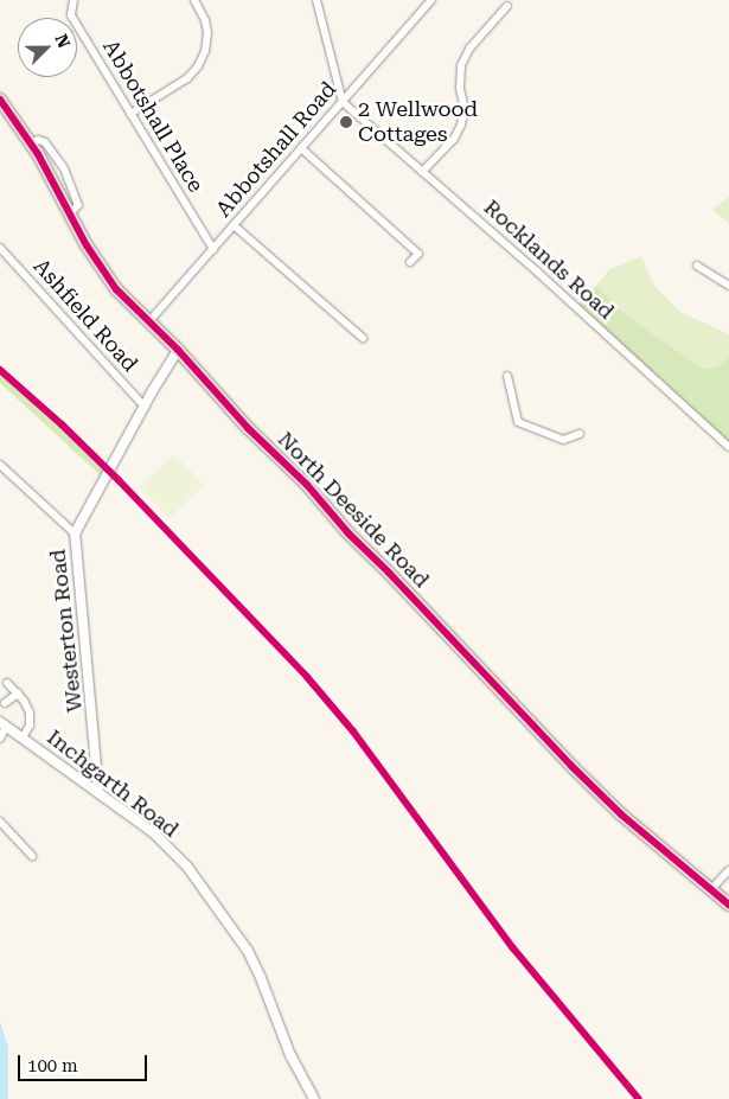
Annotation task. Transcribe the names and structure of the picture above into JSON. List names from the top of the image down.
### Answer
{
  "streets": {
    "main road": ["North Deeside Road"],
    "street": [
      "Abbotshall Place",
      "Abbotshall Road",
      "Rocklands Road",
      "Ashfield Road",
      "Westerton Road",
      "Inchgarth Road"
    ]
  },
  "crossings": [
    ["Abbotshall Place", "Abbotshall Road"],
    ["Abbotshall Road", "Rocklands Road"],
    ["Abbotshall Road", "North Deeside Road"],
    ["Ashfield Road", "Westerton Road"],
    ["North Deeside Road", "Westerton Road"],
    ["Westerton Road", "Inchgarth Road"]
  ],
  "places": ["2 Wellwood Cottages"],
  "scale_bar": "100 m",
  "north": "top right"
}
